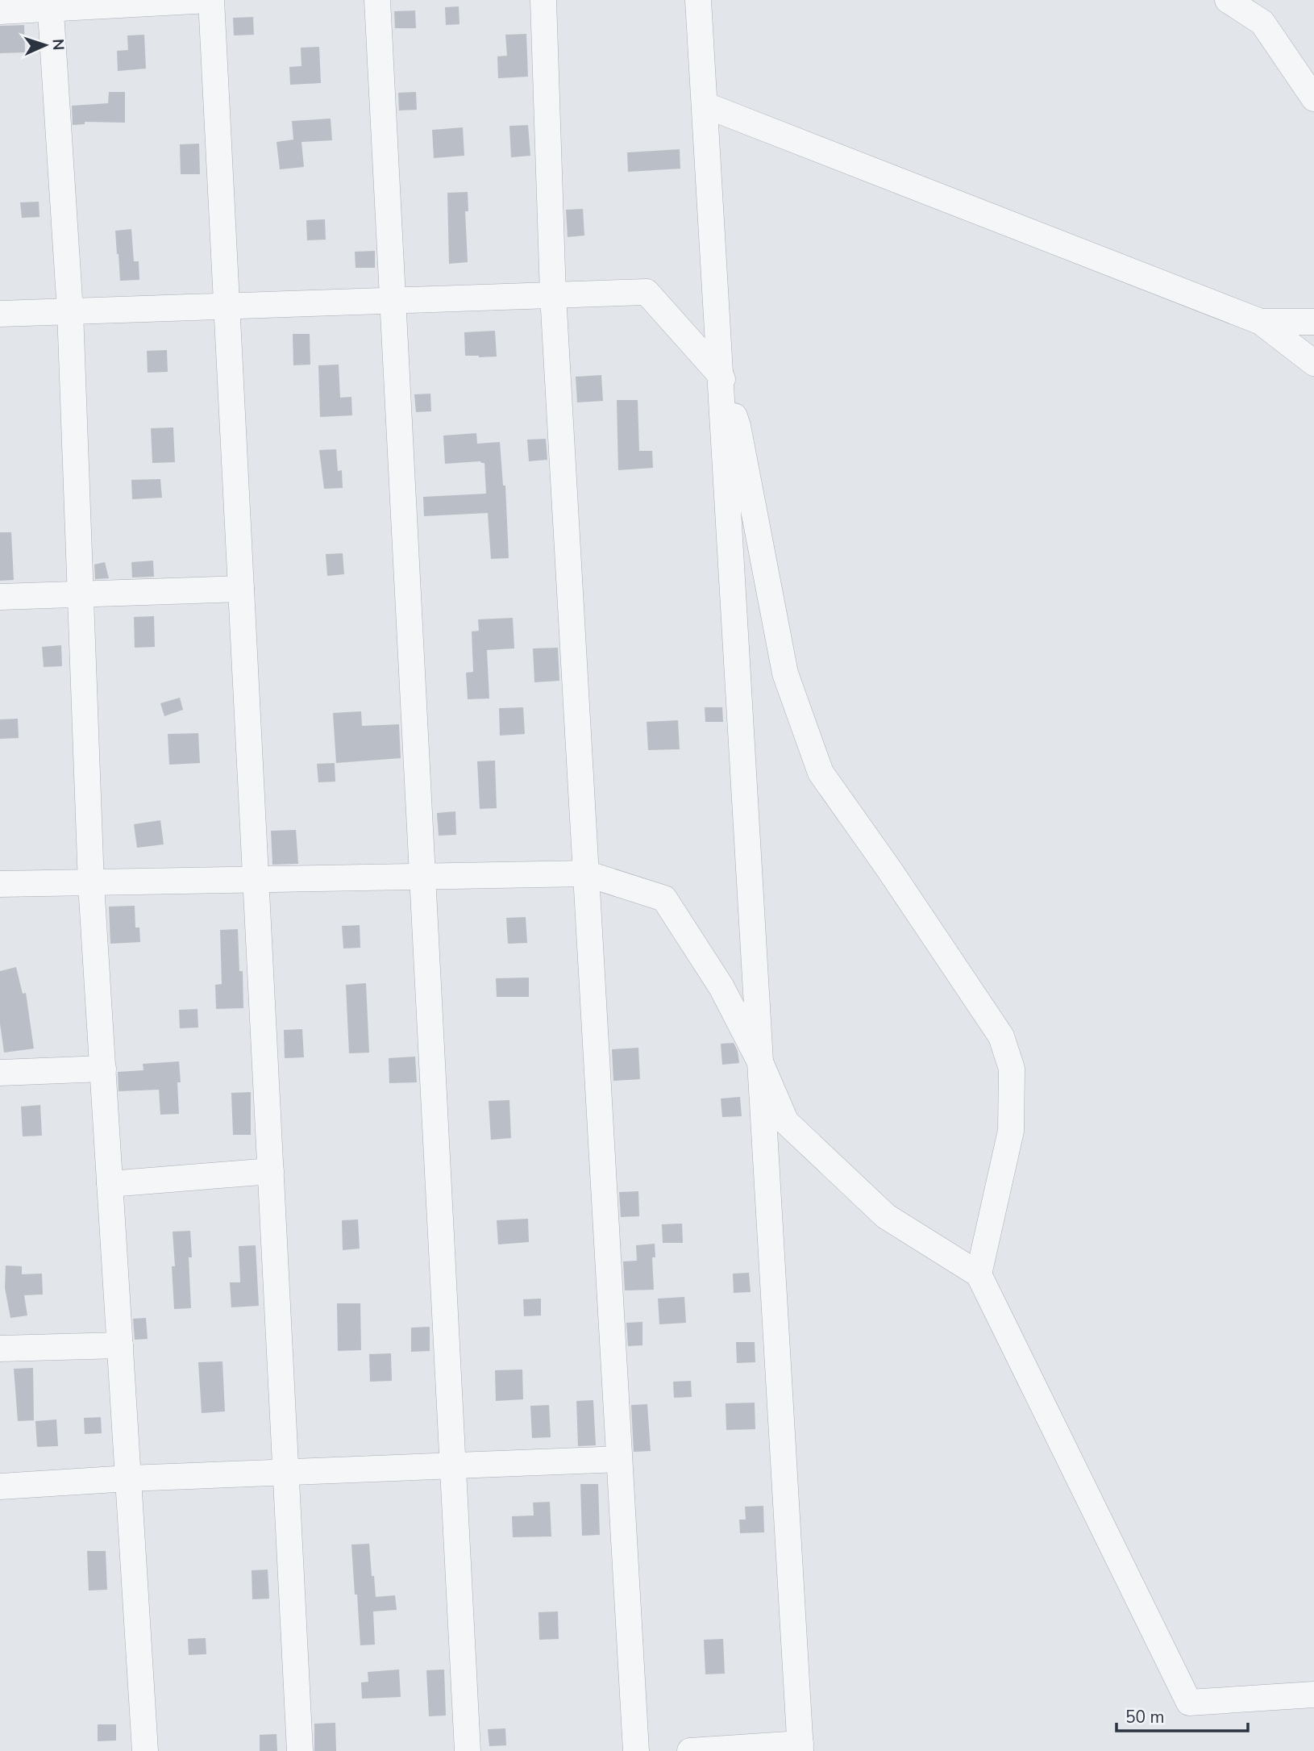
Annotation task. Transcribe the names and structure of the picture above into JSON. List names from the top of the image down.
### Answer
{
  "scale_bar": "50 m",
  "north": "right"
}
